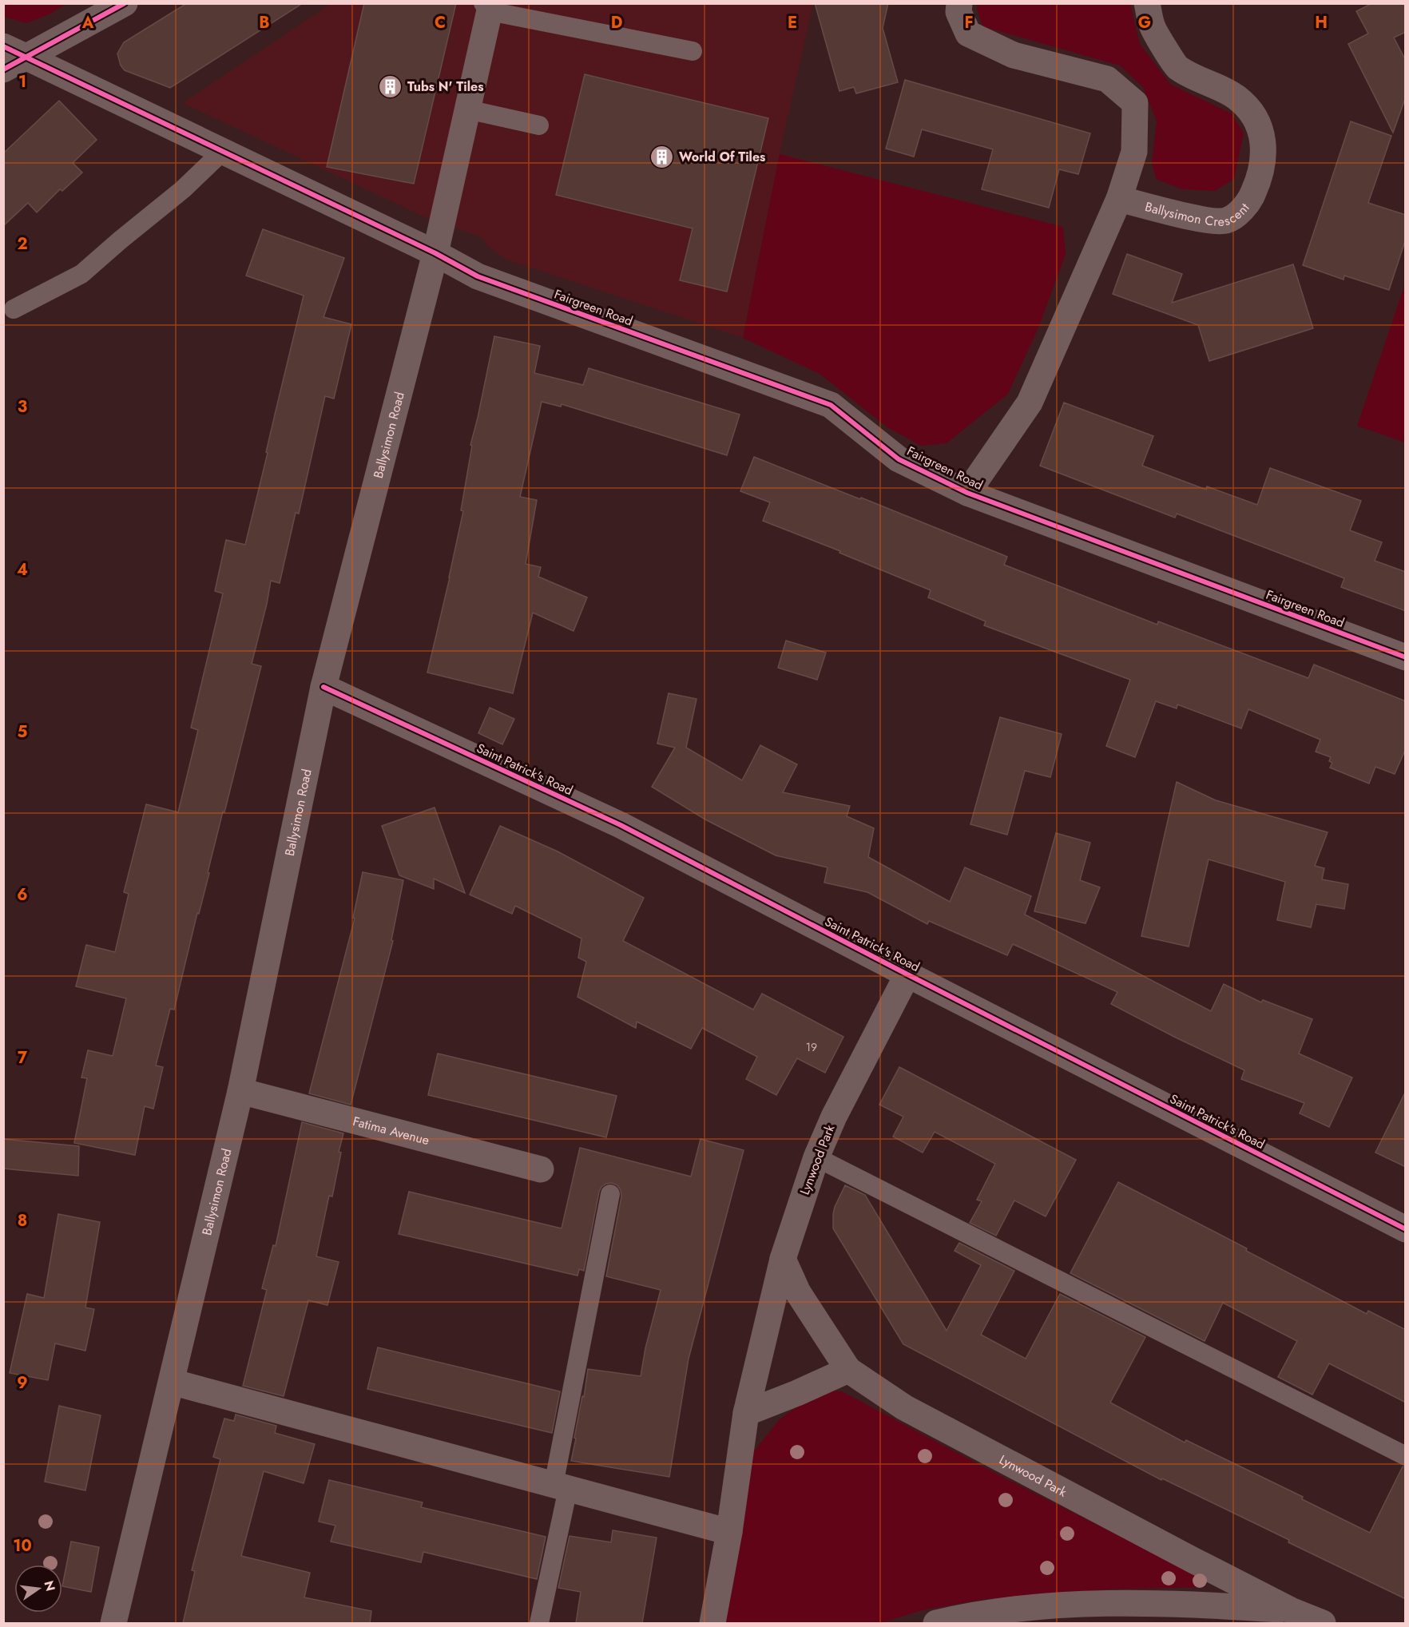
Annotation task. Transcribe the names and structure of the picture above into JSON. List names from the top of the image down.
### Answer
{
  "streets": {
    "street": [
      "Ballysimon Crescent",
      "Fairgreen Road",
      "Ballysimon Road",
      "Saint Patrick's Road",
      "Fatima Avenue",
      "Lynwood Park"
    ]
  },
  "crossings": [
    ["Ballysimon Crescent", "Fairgreen Road"],
    ["Fairgreen Road", "Ballysimon Road"],
    ["Ballysimon Road", "Saint Patrick's Road"],
    ["Ballysimon Road", "Fatima Avenue"],
    ["Saint Patrick's Road", "Lynwood Park"]
  ],
  "places": {
    "building": ["Tubs N' Tiles", "World Of Tiles"]
  },
  "house_numbers": ["19"],
  "north": "right",
  "grid": {
    "columns": [
      "A",
      "B",
      "C",
      "D",
      "E",
      "F",
      "G",
      "H"
    ],
    "rows": [
      "1",
      "2",
      "3",
      "4",
      "5",
      "6",
      "7",
      "8",
      "9",
      "10"
    ]
  }
}
